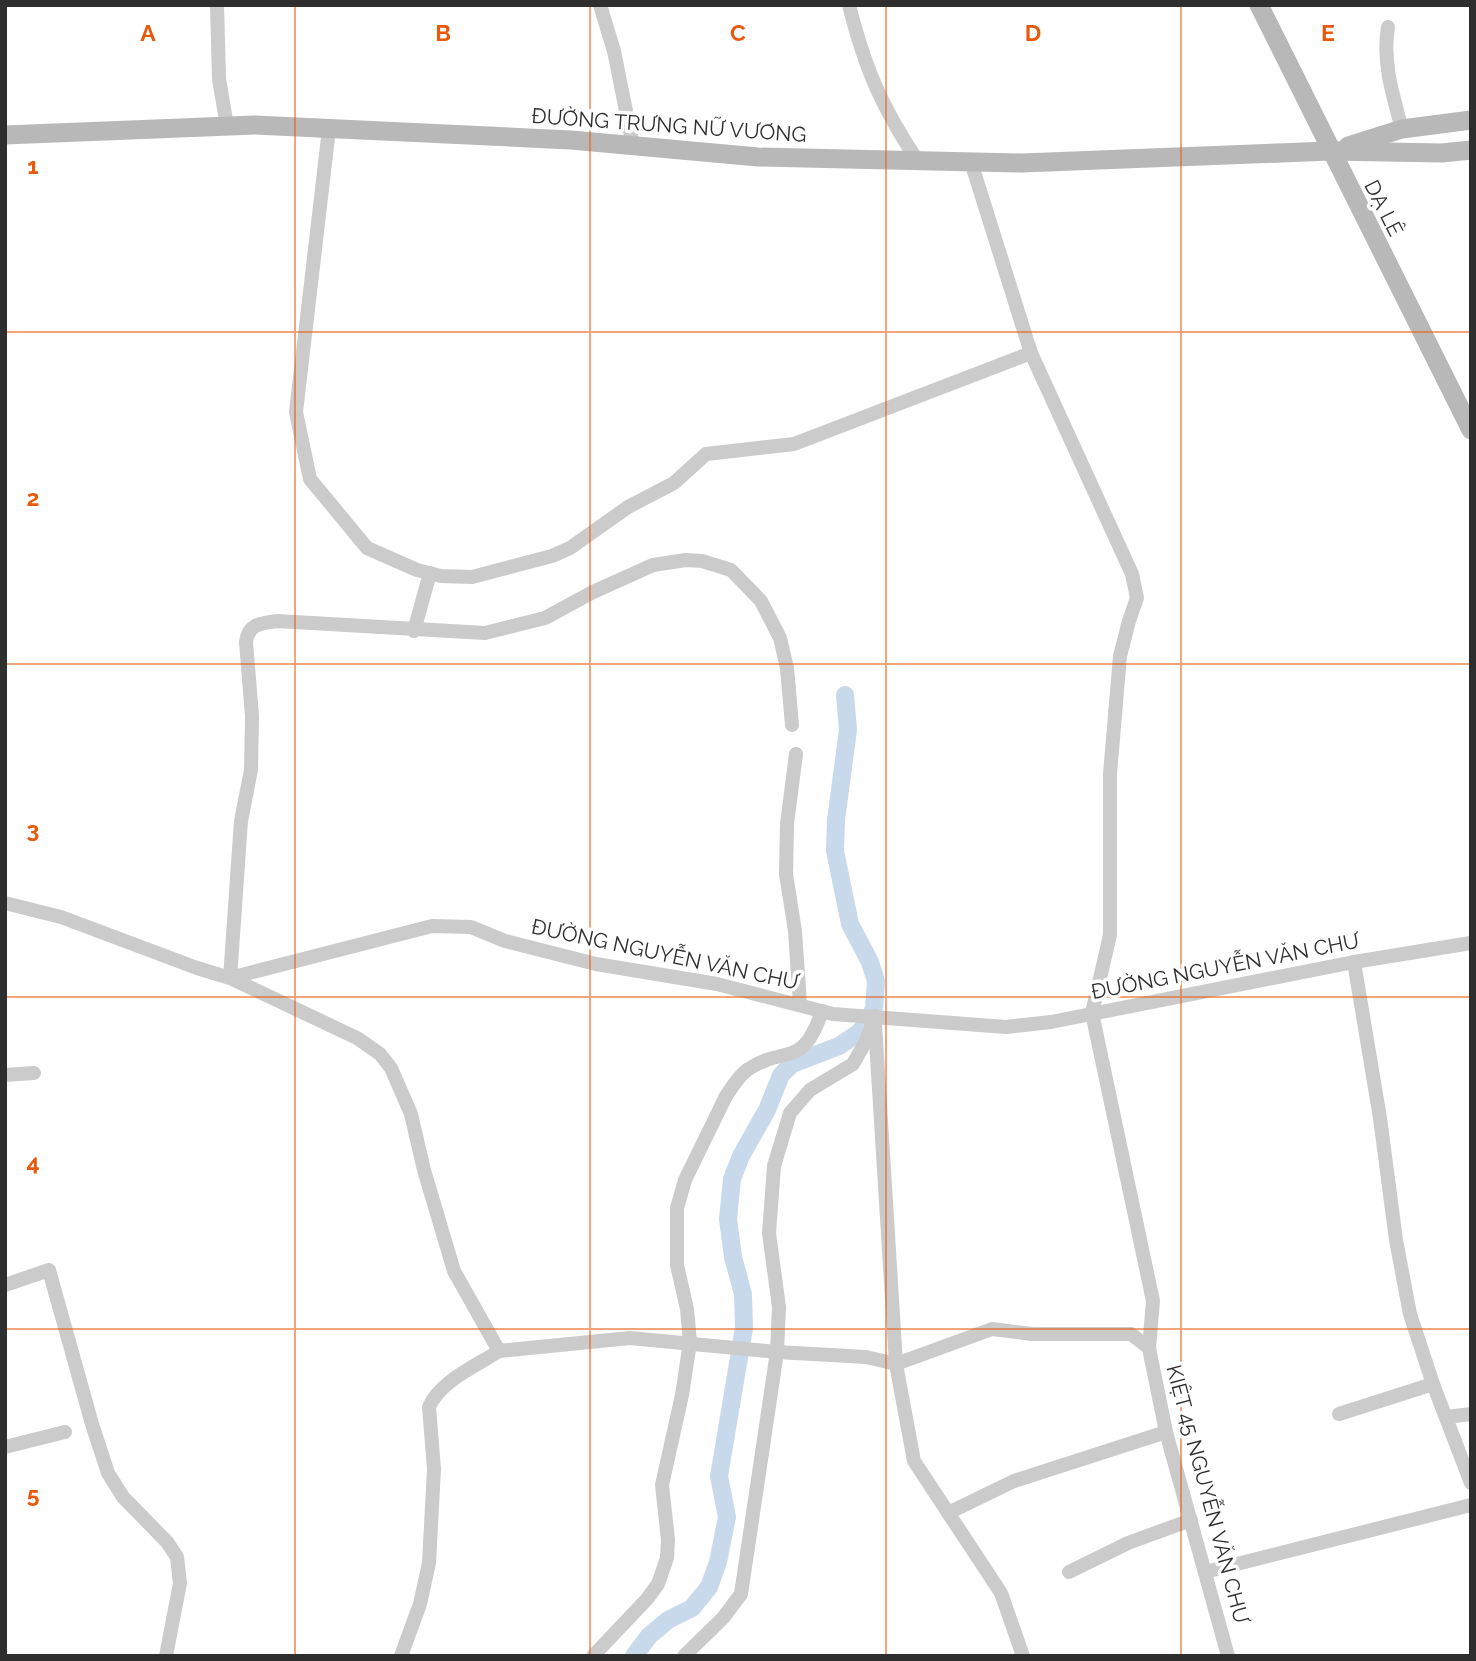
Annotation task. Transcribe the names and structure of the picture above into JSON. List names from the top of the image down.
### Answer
{
  "streets": {
    "street": [
      "ĐƯỜNG TRƯNG NỮ VƯƠNG",
      "DẠ LÊ",
      "ĐƯỜNG NGUYỄN VĂN CHƯ",
      "KIỆT 45 NGUYỄN VĂN CHƯ"
    ]
  },
  "crossings": [
    ["ĐƯỜNG TRƯNG NỮ VƯƠNG", "DẠ LÊ"],
    ["ĐƯỜNG NGUYỄN VĂN CHƯ", "KIỆT 45 NGUYỄN VĂN CHƯ"]
  ],
  "grid": {
    "columns": [
      "A",
      "B",
      "C",
      "D",
      "E"
    ],
    "rows": [
      "1",
      "2",
      "3",
      "4",
      "5"
    ]
  }
}
